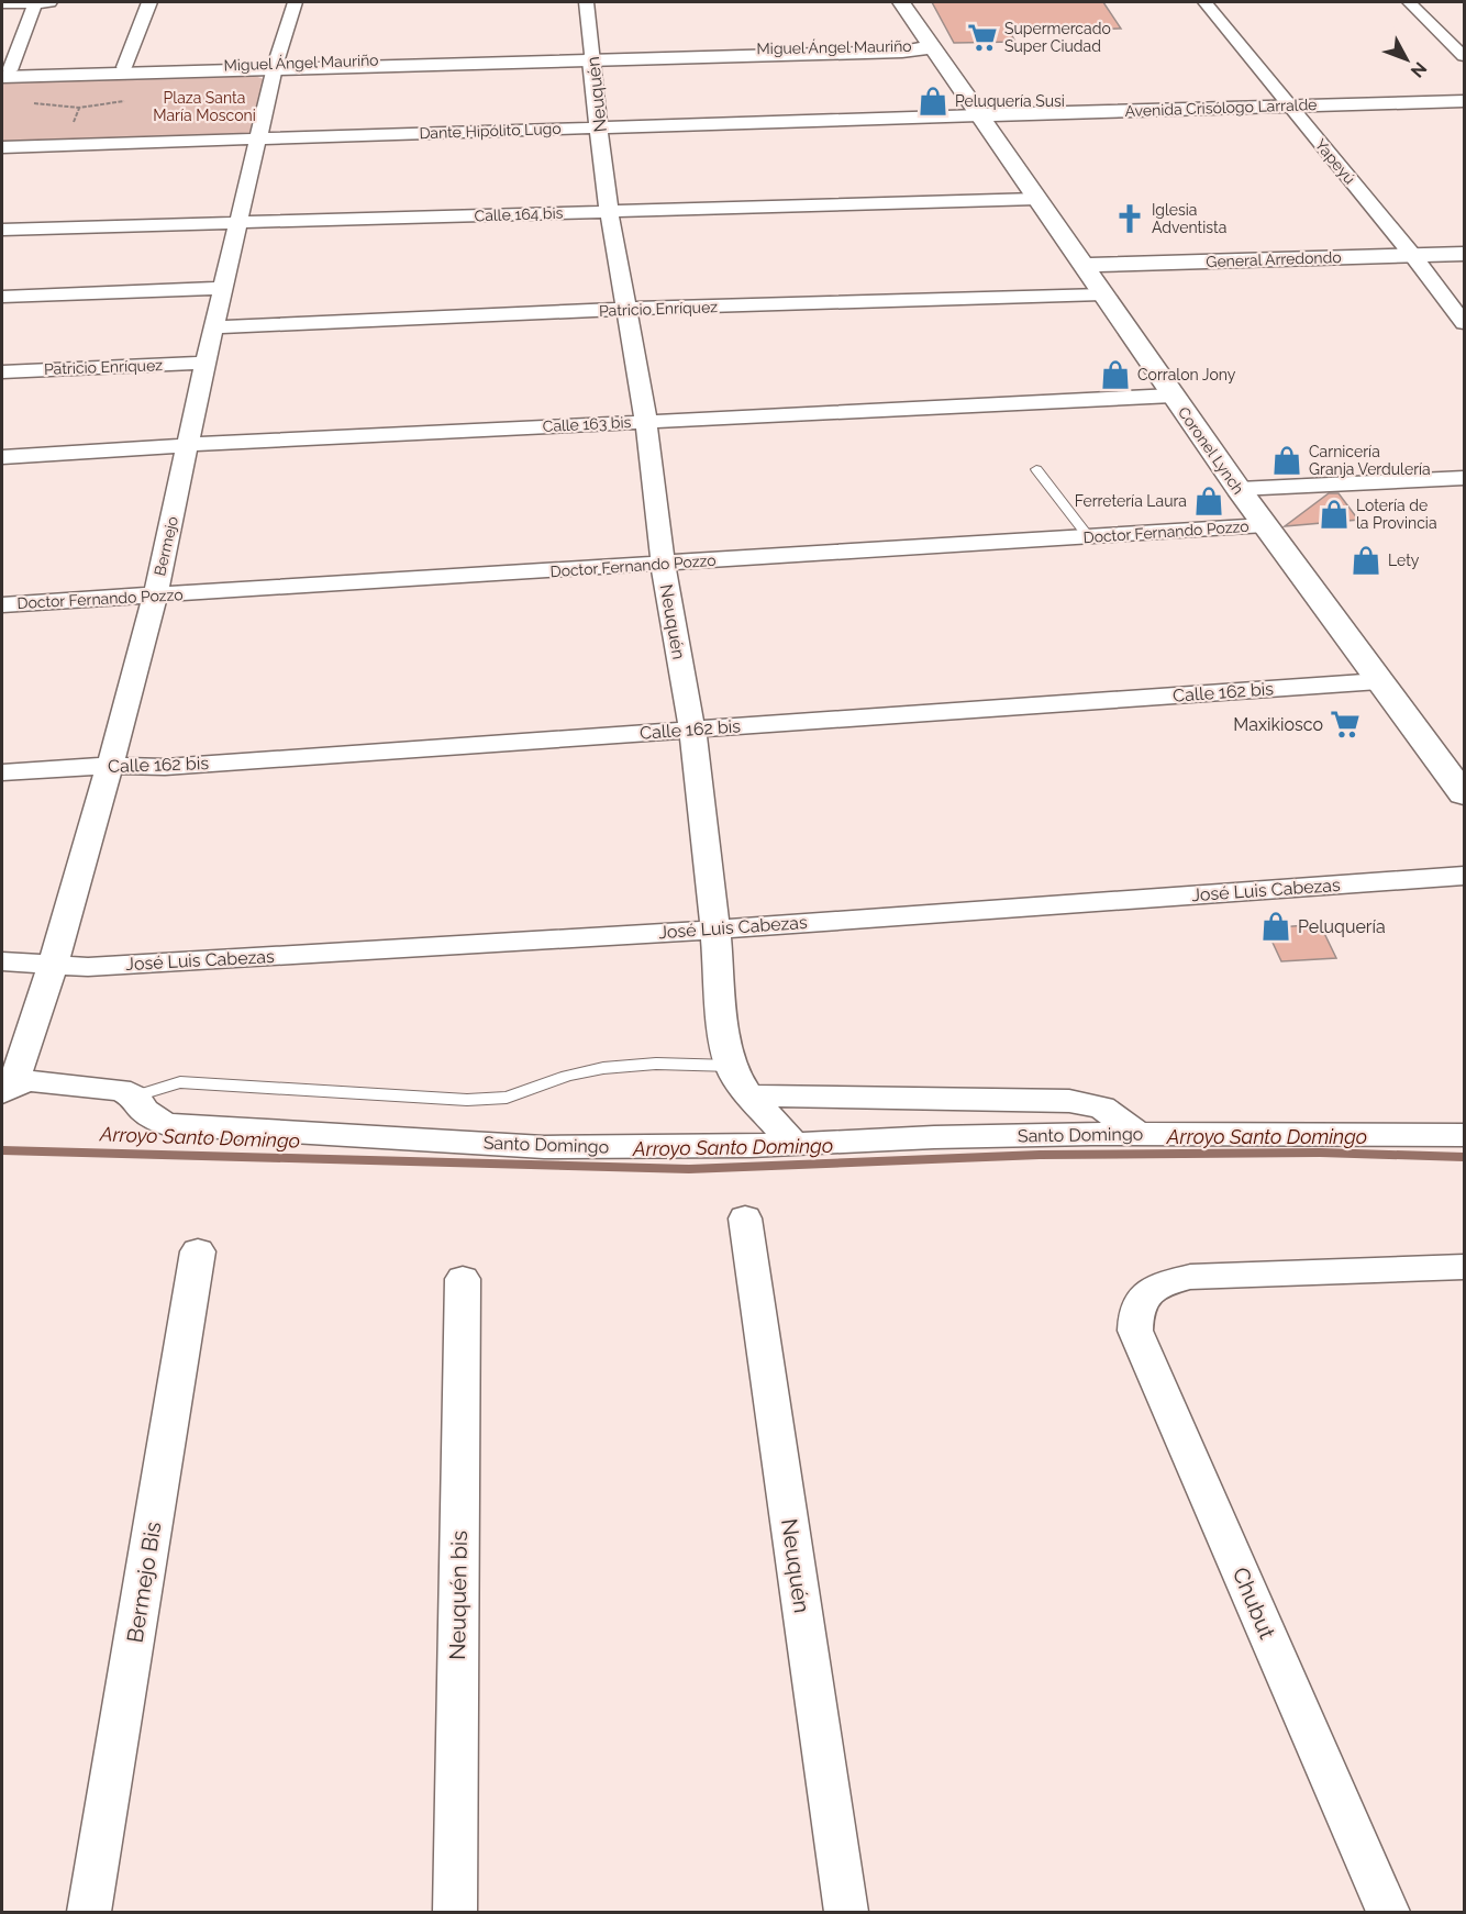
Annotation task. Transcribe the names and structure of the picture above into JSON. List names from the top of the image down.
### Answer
{
  "streets": {
    "main road": [
      "Miguel Ángel Mauriño",
      "Avenida Crisólogo Larralde",
      "General Arredondo",
      "Coronel Lynch"
    ],
    "street": [
      "Neuquén",
      "Dante Hipólito Lugo",
      "Yapeyú",
      "Calle 164 bis",
      "Patricio Enríquez",
      "Calle 163 bis",
      "Doctor Fernando Pozzo",
      "Bermejo",
      "Calle 162 bis",
      "José Luis Cabezas",
      "Santo Domingo",
      "Bermejo Bis",
      "Neuquén bis",
      "Chubut"
    ]
  },
  "crossings": [
    ["Miguel Ángel Mauriño", "Neuquén"],
    ["Miguel Ángel Mauriño", "Coronel Lynch"],
    ["Miguel Ángel Mauriño", "Bermejo"],
    ["Neuquén", "Dante Hipólito Lugo"],
    ["Neuquén", "Calle 164 bis"],
    ["Neuquén", "Patricio Enríquez"],
    ["Neuquén", "Calle 163 bis"],
    ["Neuquén", "Doctor Fernando Pozzo"],
    ["Neuquén", "Calle 162 bis"],
    ["Neuquén", "José Luis Cabezas"],
    ["Neuquén", "Santo Domingo"],
    ["Avenida Crisólogo Larralde", "Dante Hipólito Lugo"],
    ["Avenida Crisólogo Larralde", "Yapeyú"],
    ["Avenida Crisólogo Larralde", "Coronel Lynch"],
    ["Dante Hipólito Lugo", "Coronel Lynch"],
    ["Dante Hipólito Lugo", "Bermejo"],
    ["Yapeyú", "General Arredondo"],
    ["Calle 164 bis", "Coronel Lynch"],
    ["Calle 164 bis", "Bermejo"],
    ["General Arredondo", "Coronel Lynch"],
    ["Patricio Enríquez", "Coronel Lynch"],
    ["Patricio Enríquez", "Bermejo"],
    ["Calle 163 bis", "Coronel Lynch"],
    ["Calle 163 bis", "Bermejo"],
    ["Coronel Lynch", "Doctor Fernando Pozzo"],
    ["Coronel Lynch", "Calle 162 bis"],
    ["Doctor Fernando Pozzo", "Bermejo"],
    ["Bermejo", "Calle 162 bis"],
    ["Bermejo", "José Luis Cabezas"],
    ["Bermejo", "Santo Domingo"]
  ],
  "water": ["Arroyo Santo Domingo"],
  "parks": ["Plaza Santa María Mosconi"],
  "places": {
    "supermarket": ["Supermercado Super Ciudad", "Maxikiosco"],
    "shop": [
      "Peluquería Susi",
      "Corralon Jony",
      "Carnicería Granja Verdulería",
      "Ferretería Laura",
      "Lotería de la Provincia",
      "Lety",
      "Peluquería"
    ],
    "church": ["Iglesia Adventista"]
  },
  "north": "bottom right"
}
